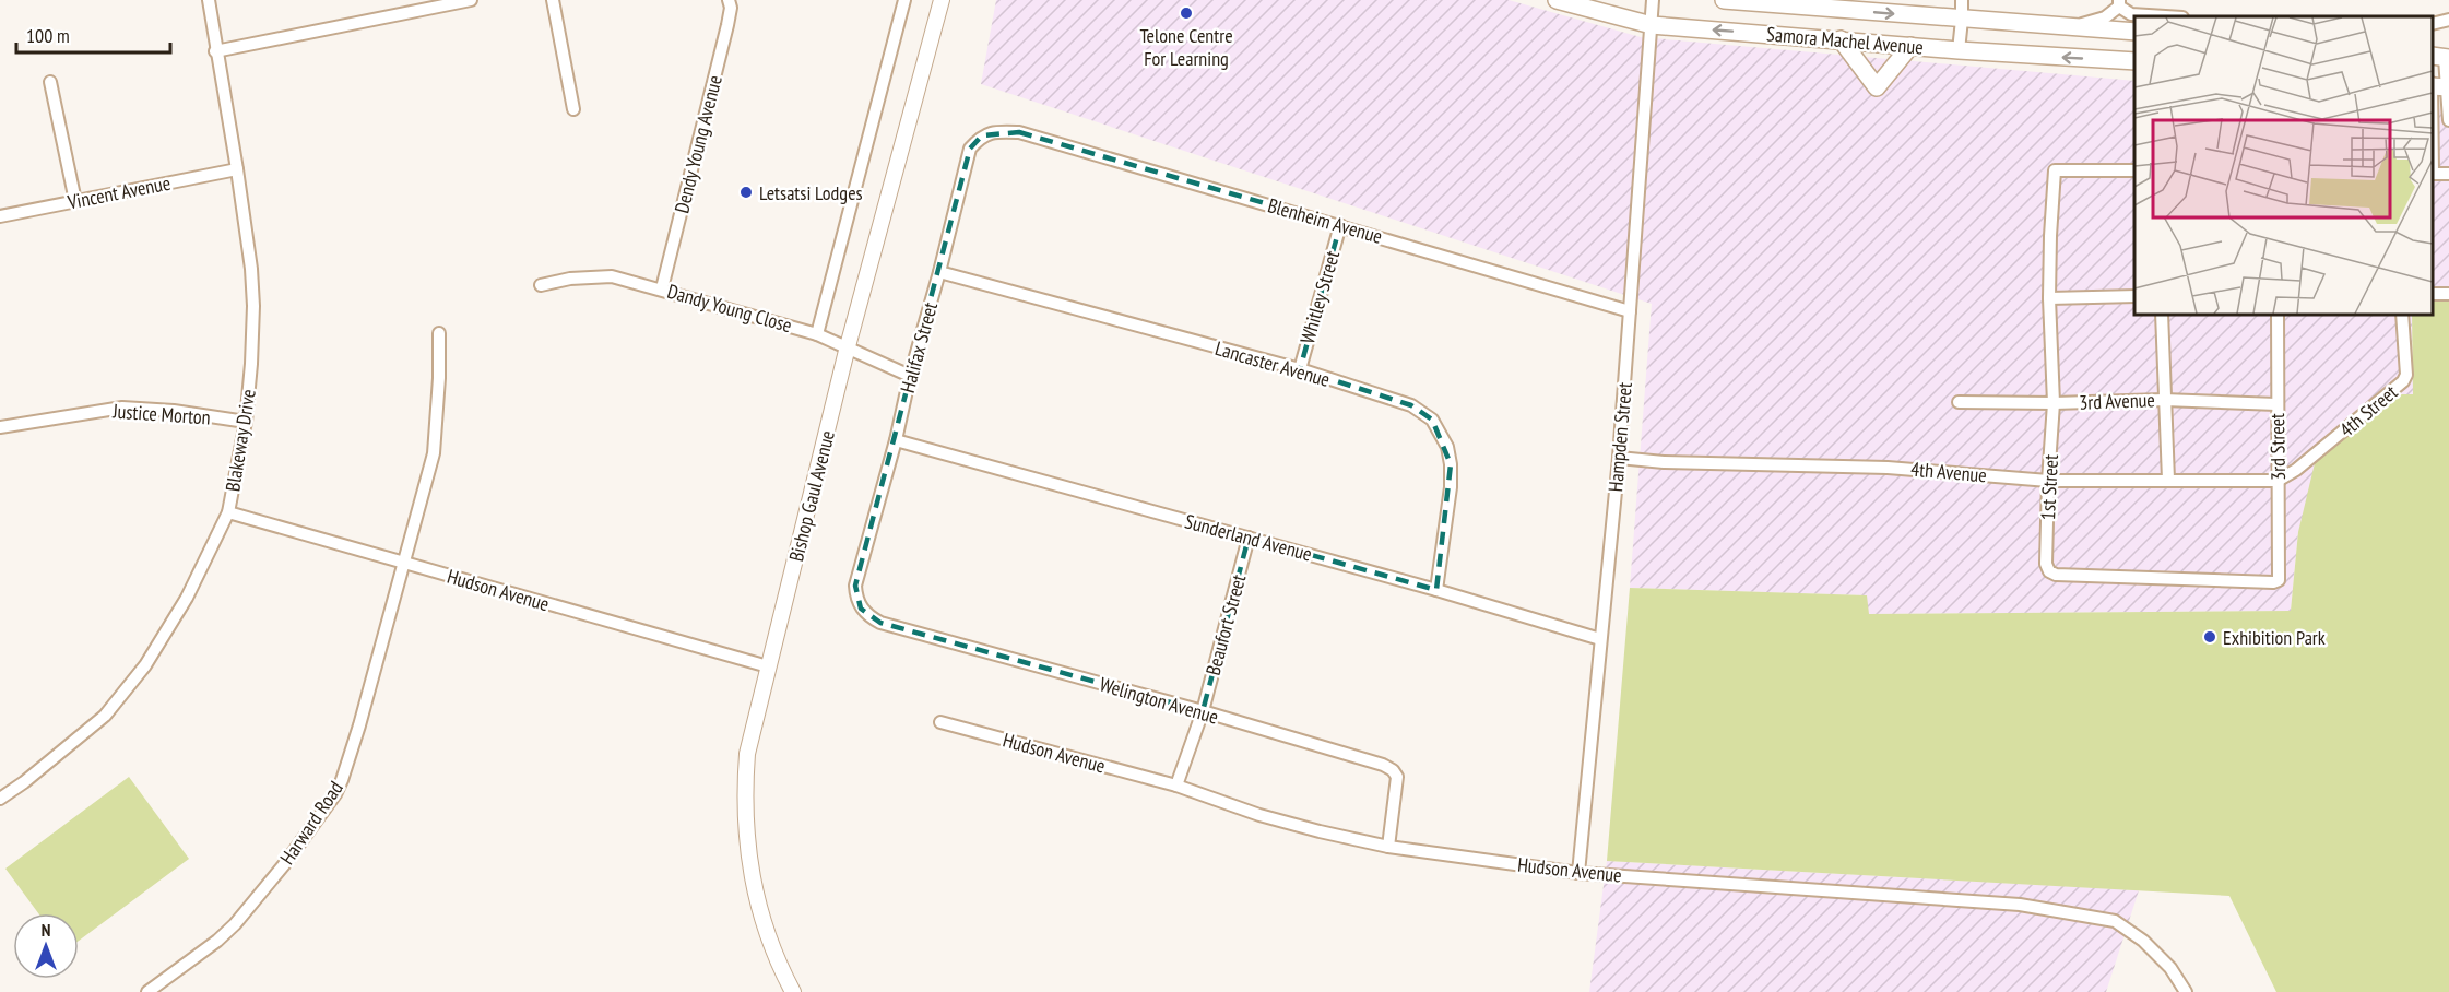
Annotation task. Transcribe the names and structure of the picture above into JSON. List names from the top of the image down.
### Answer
{
  "streets": {
    "highway": ["Samora Machel Avenue"],
    "main road": ["Bishop Gaul Avenue"],
    "street": [
      "Dendy Young Avenue",
      "Vincent Avenue",
      "Blenheim Avenue",
      "Whitley Street",
      "Dandy Young Close",
      "Halifax Street",
      "Lancaster Avenue",
      "3rd Avenue",
      "4th Street",
      "Justice Morton",
      "Hampden Street",
      "Blakeway Drive",
      "3rd Street",
      "4th Avenue",
      "1st Street",
      "Sunderland Avenue",
      "Hudson Avenue",
      "Beaufort Street",
      "Welington Avenue",
      "Harward Road"
    ]
  },
  "crossings": [
    ["Samora Machel Avenue", "Hampden Street"],
    ["Dendy Young Avenue", "Dandy Young Close"],
    ["Vincent Avenue", "Blakeway Drive"],
    ["Blenheim Avenue", "Whitley Street"],
    ["Blenheim Avenue", "Halifax Street"],
    ["Blenheim Avenue", "Hampden Street"],
    ["Whitley Street", "Lancaster Avenue"],
    ["Dandy Young Close", "Halifax Street"],
    ["Dandy Young Close", "Bishop Gaul Avenue"],
    ["Halifax Street", "Lancaster Avenue"],
    ["Halifax Street", "Sunderland Avenue"],
    ["Halifax Street", "Welington Avenue"],
    ["Lancaster Avenue", "Sunderland Avenue"],
    ["3rd Avenue", "3rd Street"],
    ["3rd Avenue", "1st Street"],
    ["4th Street", "3rd Street"],
    ["4th Street", "4th Avenue"],
    ["Justice Morton", "Blakeway Drive"],
    ["Hampden Street", "4th Avenue"],
    ["Hampden Street", "Sunderland Avenue"],
    ["Hampden Street", "Hudson Avenue"],
    ["Blakeway Drive", "Hudson Avenue"],
    ["3rd Street", "4th Avenue"],
    ["3rd Street", "1st Street"],
    ["4th Avenue", "1st Street"],
    ["Bishop Gaul Avenue", "Hudson Avenue"],
    ["Sunderland Avenue", "Beaufort Street"],
    ["Hudson Avenue", "Beaufort Street"],
    ["Hudson Avenue", "Welington Avenue"],
    ["Hudson Avenue", "Harward Road"],
    ["Beaufort Street", "Welington Avenue"]
  ],
  "places": ["Telone Centre For Learning", "Letsatsi Lodges", "Exhibition Park"],
  "scale_bar": "100 m",
  "north": "top"
}
